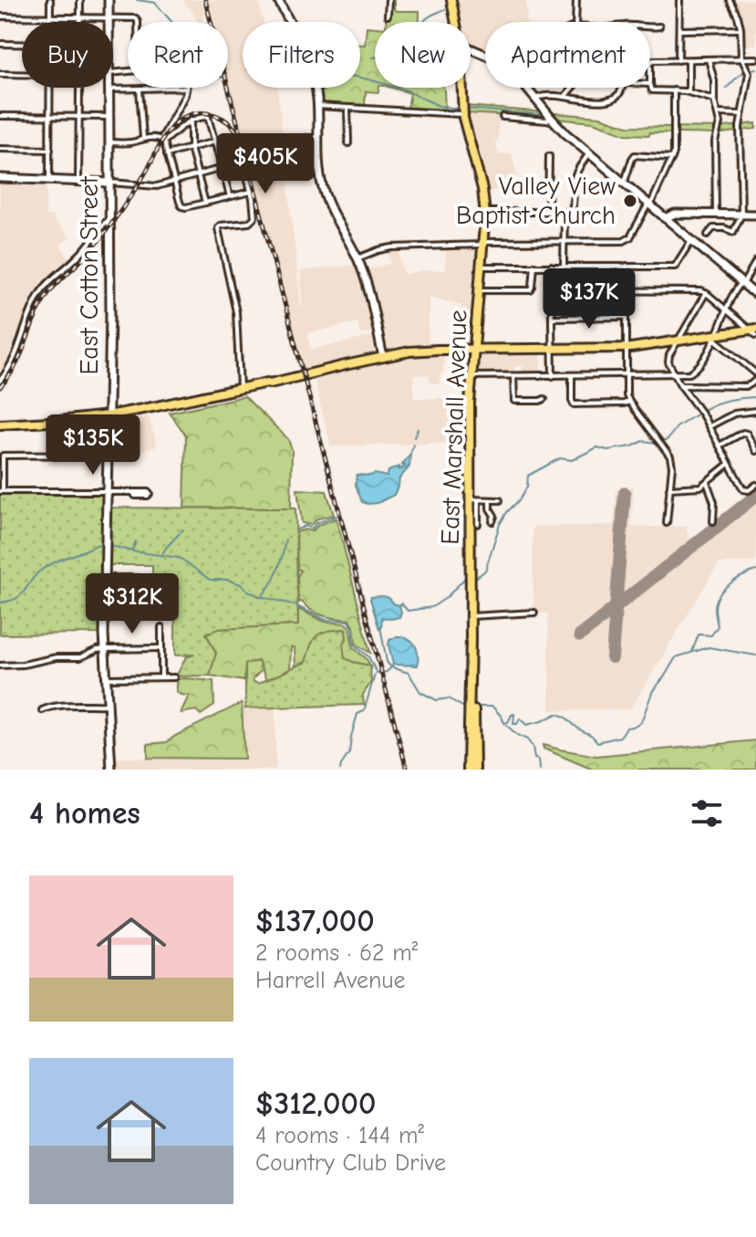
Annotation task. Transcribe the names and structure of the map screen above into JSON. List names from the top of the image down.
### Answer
{
  "streets": {
    "main road": ["East Marshall Avenue"],
    "street": ["East Cotton Street"]
  },
  "places": ["Valley View Baptist Church"],
  "page": {
    "chip": [
      "Buy",
      "Rent",
      "Filters",
      "New",
      "Apartment"
    ],
    "price": [
      "$405K",
      "$137K",
      "$135K",
      "$312K"
    ],
    "heading": "4 homes",
    "list": [
      {
        "name": "$137,000",
        "note": "2 rooms · 62 m² · Harrell Avenue"
      },
      {
        "name": "$312,000",
        "note": "4 rooms · 144 m² · Country Club Drive"
      }
    ]
  }
}
